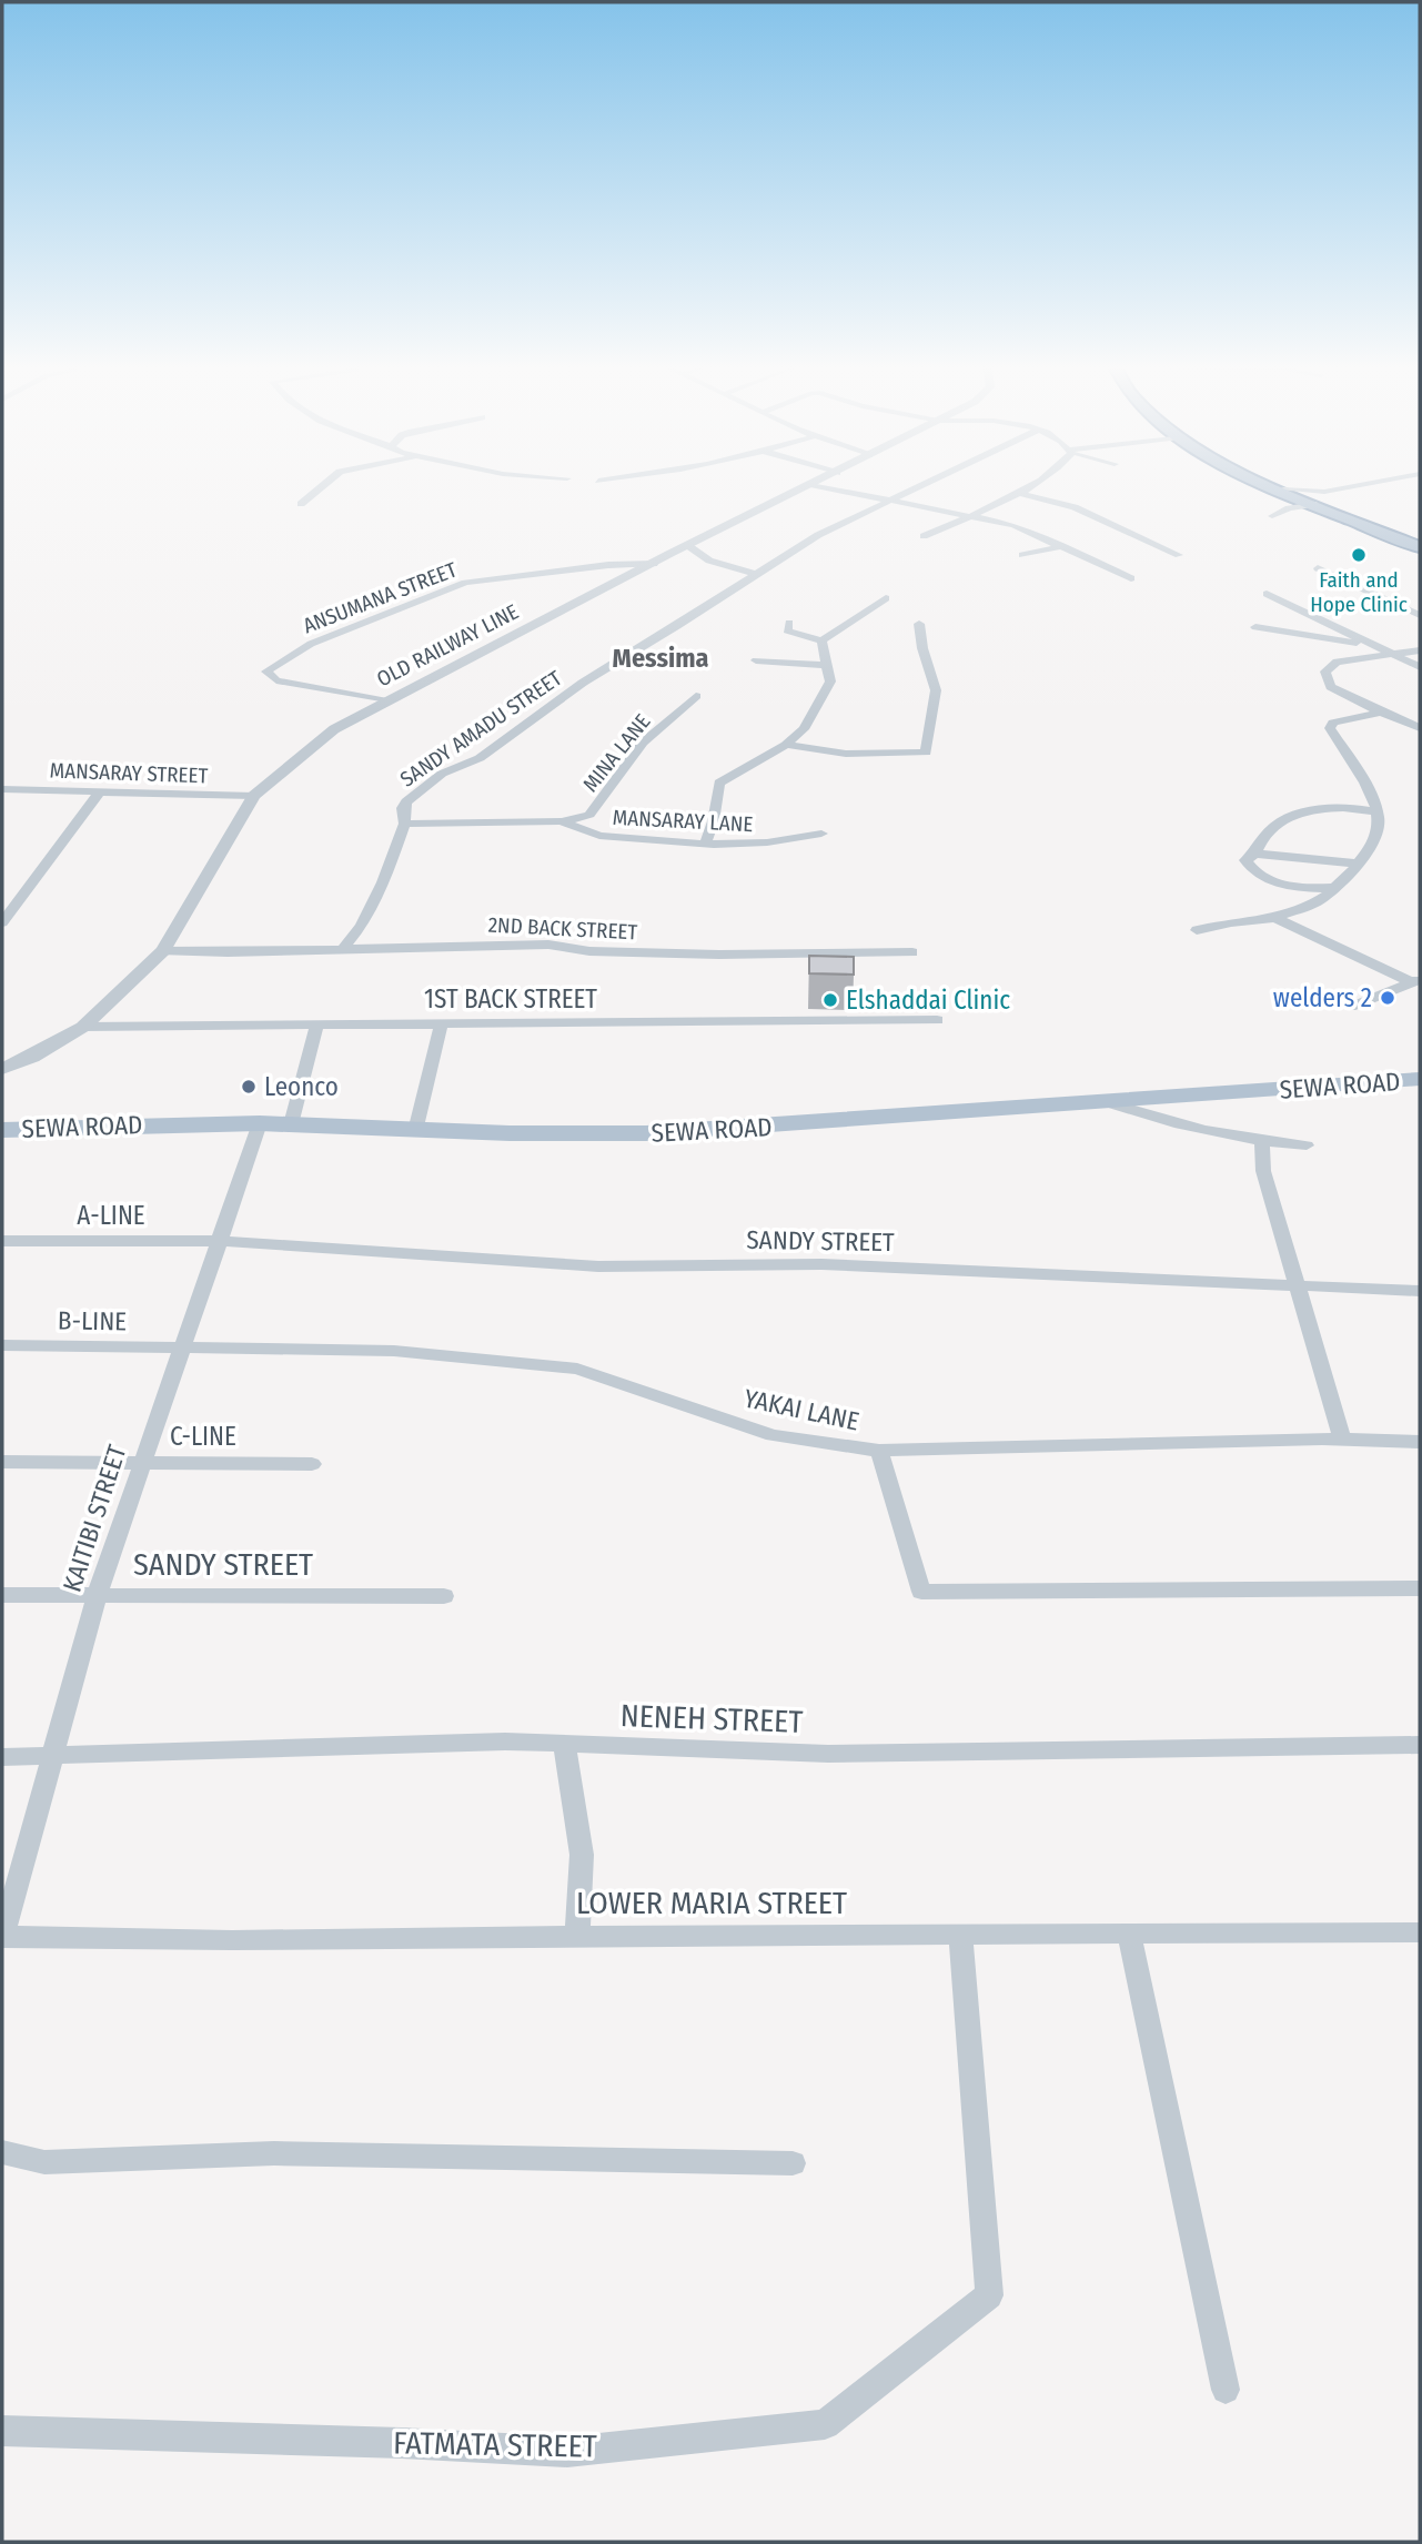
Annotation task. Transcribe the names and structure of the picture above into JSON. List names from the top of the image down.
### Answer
{
  "streets": {
    "main road": ["SEWA ROAD"],
    "street": [
      "ANSUMANA STREET",
      "OLD RAILWAY LINE",
      "SANDY AMADU STREET",
      "MINA LANE",
      "MANSARAY STREET",
      "MANSARAY LANE",
      "2ND BACK STREET",
      "1ST BACK STREET",
      "A-LINE",
      "SANDY STREET",
      "B-LINE",
      "YAKAI LANE",
      "C-LINE",
      "KAITIBI STREET",
      "NENEH STREET",
      "LOWER MARIA STREET",
      "FATMATA STREET"
    ]
  },
  "crossings": [
    ["ANSUMANA STREET", "OLD RAILWAY LINE"],
    ["OLD RAILWAY LINE", "MANSARAY STREET"],
    ["OLD RAILWAY LINE", "2ND BACK STREET"],
    ["OLD RAILWAY LINE", "1ST BACK STREET"],
    ["SANDY AMADU STREET", "MANSARAY LANE"],
    ["SANDY AMADU STREET", "2ND BACK STREET"],
    ["MINA LANE", "MANSARAY LANE"],
    ["SEWA ROAD", "KAITIBI STREET"],
    ["A-LINE", "SANDY STREET"],
    ["A-LINE", "KAITIBI STREET"],
    ["SANDY STREET", "KAITIBI STREET"],
    ["B-LINE", "YAKAI LANE"],
    ["B-LINE", "KAITIBI STREET"],
    ["YAKAI LANE", "KAITIBI STREET"],
    ["C-LINE", "KAITIBI STREET"],
    ["KAITIBI STREET", "NENEH STREET"],
    ["KAITIBI STREET", "LOWER MARIA STREET"],
    ["LOWER MARIA STREET", "FATMATA STREET"]
  ],
  "districts": ["Messima"],
  "places": [
    "Faith and Hope Clinic",
    "welders 2",
    "Elshaddai Clinic",
    "Leonco"
  ]
}
